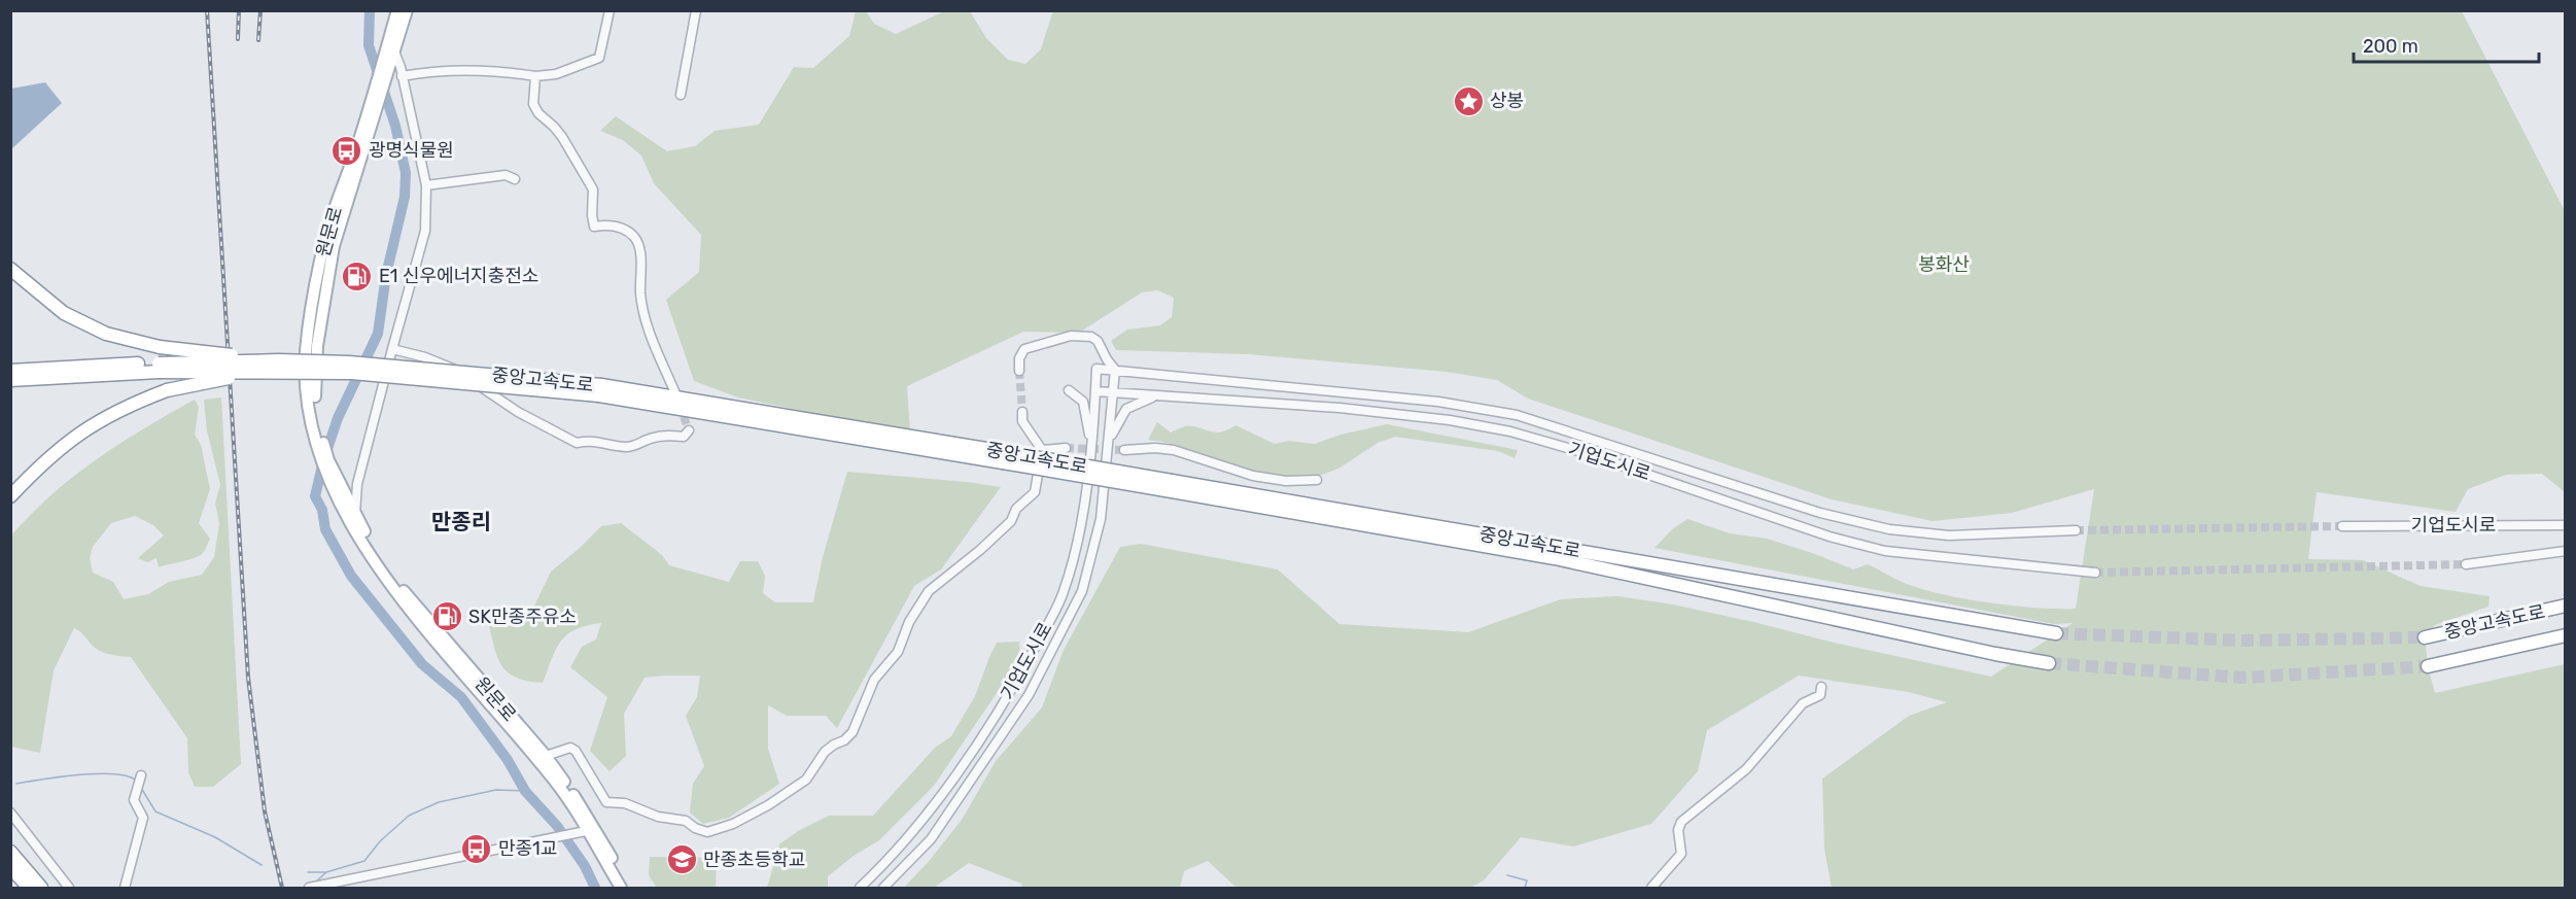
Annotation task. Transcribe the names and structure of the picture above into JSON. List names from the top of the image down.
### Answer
{
  "streets": {
    "highway": ["중앙고속도로"],
    "main road": ["원문로"],
    "street": ["기업도시로"]
  },
  "districts": ["만종리"],
  "parks": ["봉화산"],
  "places": {
    "place": ["상봉"],
    "bus stop": ["광명식물원", "만종1교"],
    "fuel station": ["E1 신우에너지충전소", "SK만종주유소"],
    "school or university": ["만종초등학교"]
  },
  "scale_bar": "200 m"
}
